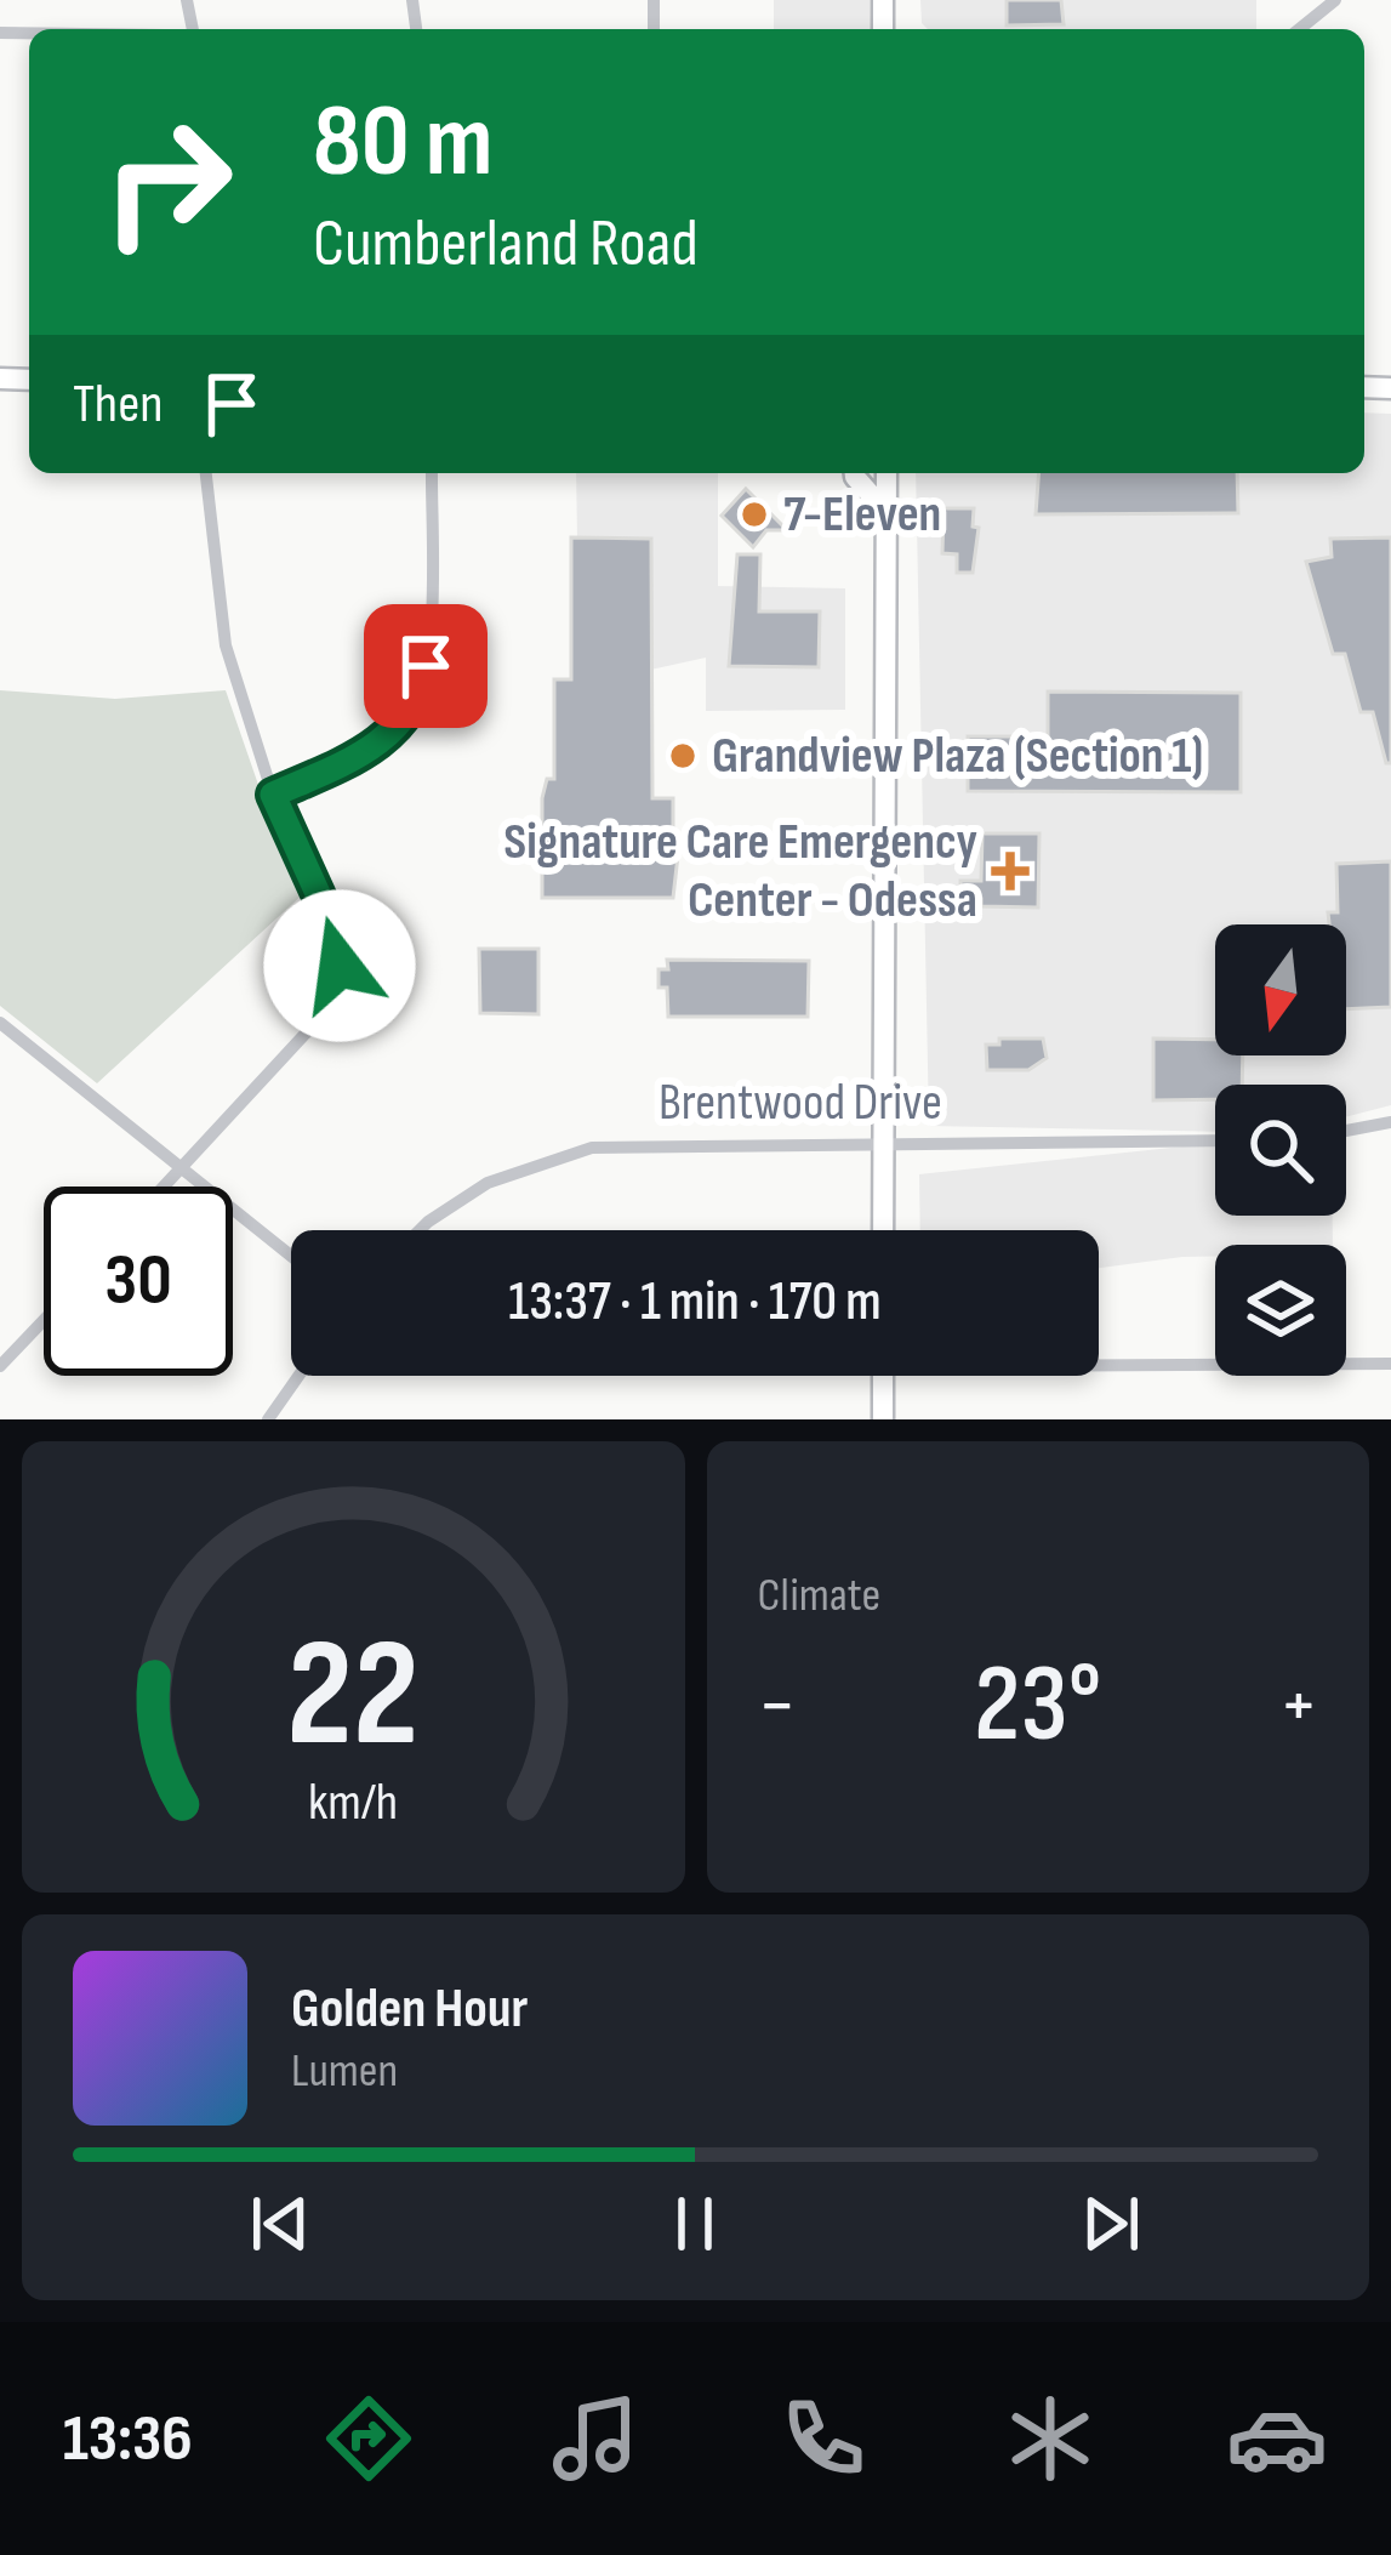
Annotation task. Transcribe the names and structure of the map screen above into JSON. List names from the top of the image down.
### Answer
{
  "streets": {
    "street": ["Brentwood Drive"]
  },
  "places": {
    "other": ["7-Eleven", "Grandview Plaza (Section 1)"],
    "health": ["Signature Care Emergency Center - Odessa"]
  },
  "north": "bottom",
  "page": {
    "turn": ["80 m", "Cumberland Road"],
    "then": "Then",
    "limit": "30",
    "trip": "13:37 · 1 min · 170 m",
    "tile": "Climate",
    "heat": ["−", "23°", "+"],
    "song": ["Golden Hour", "Lumen"],
    "tabs": "13:36",
    "gauge": ["22", "km/h"]
  }
}
